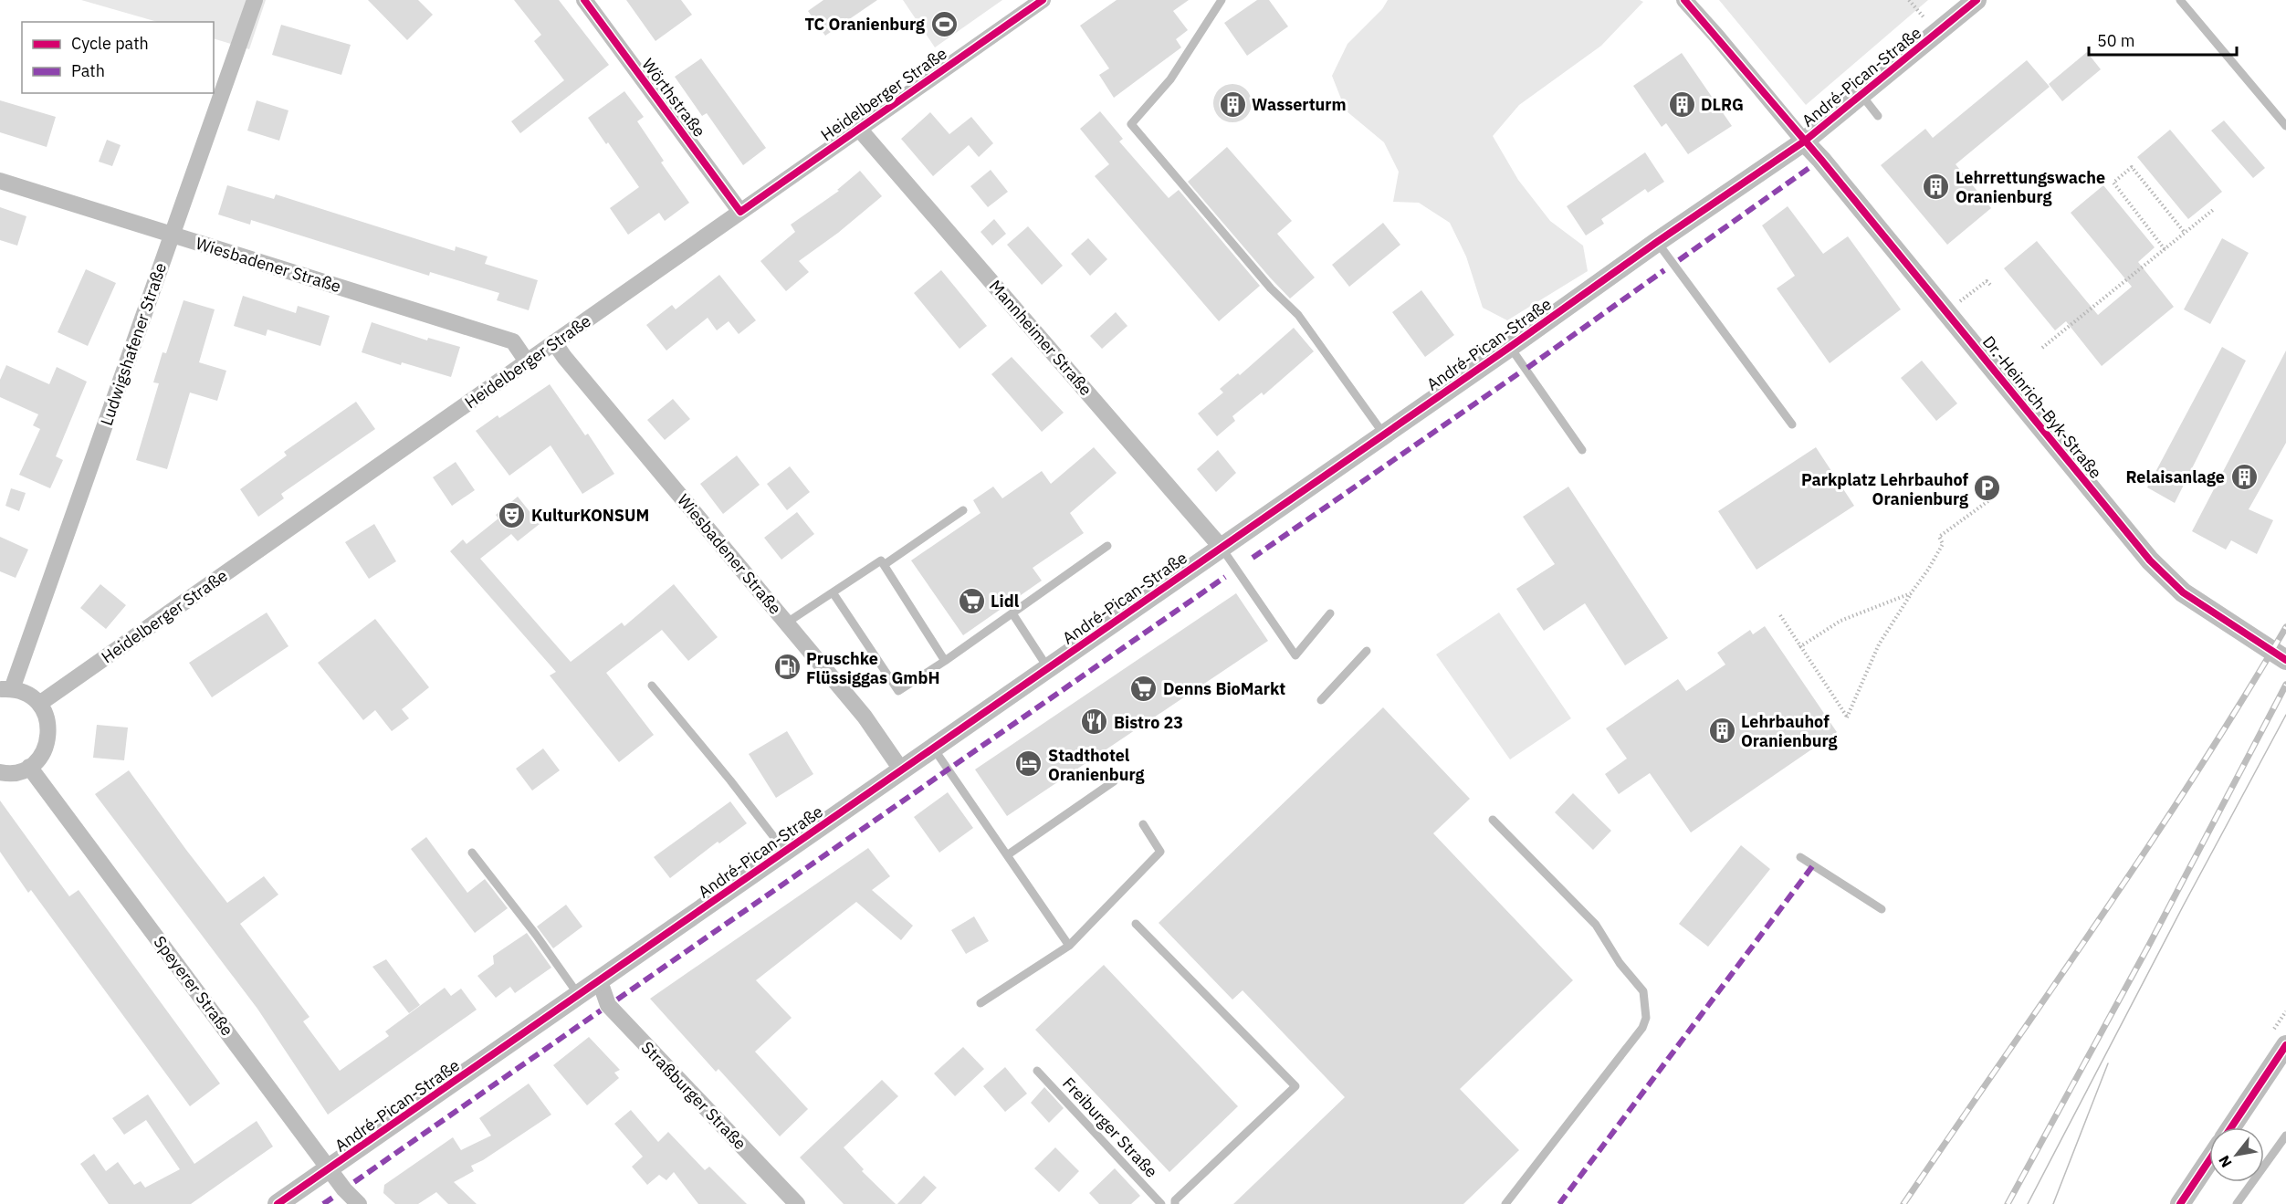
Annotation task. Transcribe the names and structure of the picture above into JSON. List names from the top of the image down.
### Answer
{
  "streets": {
    "street": [
      "André-Pican-Straße",
      "Heidelberger Straße",
      "Wörthstraße",
      "Wiesbadener Straße",
      "Mannheimer Straße",
      "Ludwigshafener Straße",
      "Dr.-Heinrich-Byk-Straße",
      "Speyerer Straße",
      "Straßburger Straße"
    ],
    "lane": ["Freiburger Straße"]
  },
  "crossings": [
    ["André-Pican-Straße", "Wiesbadener Straße"],
    ["André-Pican-Straße", "Mannheimer Straße"],
    ["André-Pican-Straße", "Dr.-Heinrich-Byk-Straße"],
    ["André-Pican-Straße", "Speyerer Straße"],
    ["André-Pican-Straße", "Straßburger Straße"],
    ["Heidelberger Straße", "Wörthstraße"],
    ["Heidelberger Straße", "Wiesbadener Straße"],
    ["Heidelberger Straße", "Mannheimer Straße"],
    ["Wiesbadener Straße", "Ludwigshafener Straße"]
  ],
  "places": {
    "sports": ["TC Oranienburg"],
    "building": [
      "Wasserturm",
      "DLRG",
      "Lehrrettungswache Oranienburg",
      "Relaisanlage",
      "Lehrbauhof Oranienburg"
    ],
    "parking": ["Parkplatz Lehrbauhof Oranienburg"],
    "theatre": ["KulturKONSUM"],
    "supermarket": ["Lidl", "Denns BioMarkt"],
    "fuel station": ["Pruschke Flüssiggas GmbH"],
    "restaurant": ["Bistro 23"],
    "hotel": ["Stadthotel Oranienburg"]
  },
  "legend": ["Cycle path", "Path"],
  "scale_bar": "50 m",
  "north": "bottom left"
}
